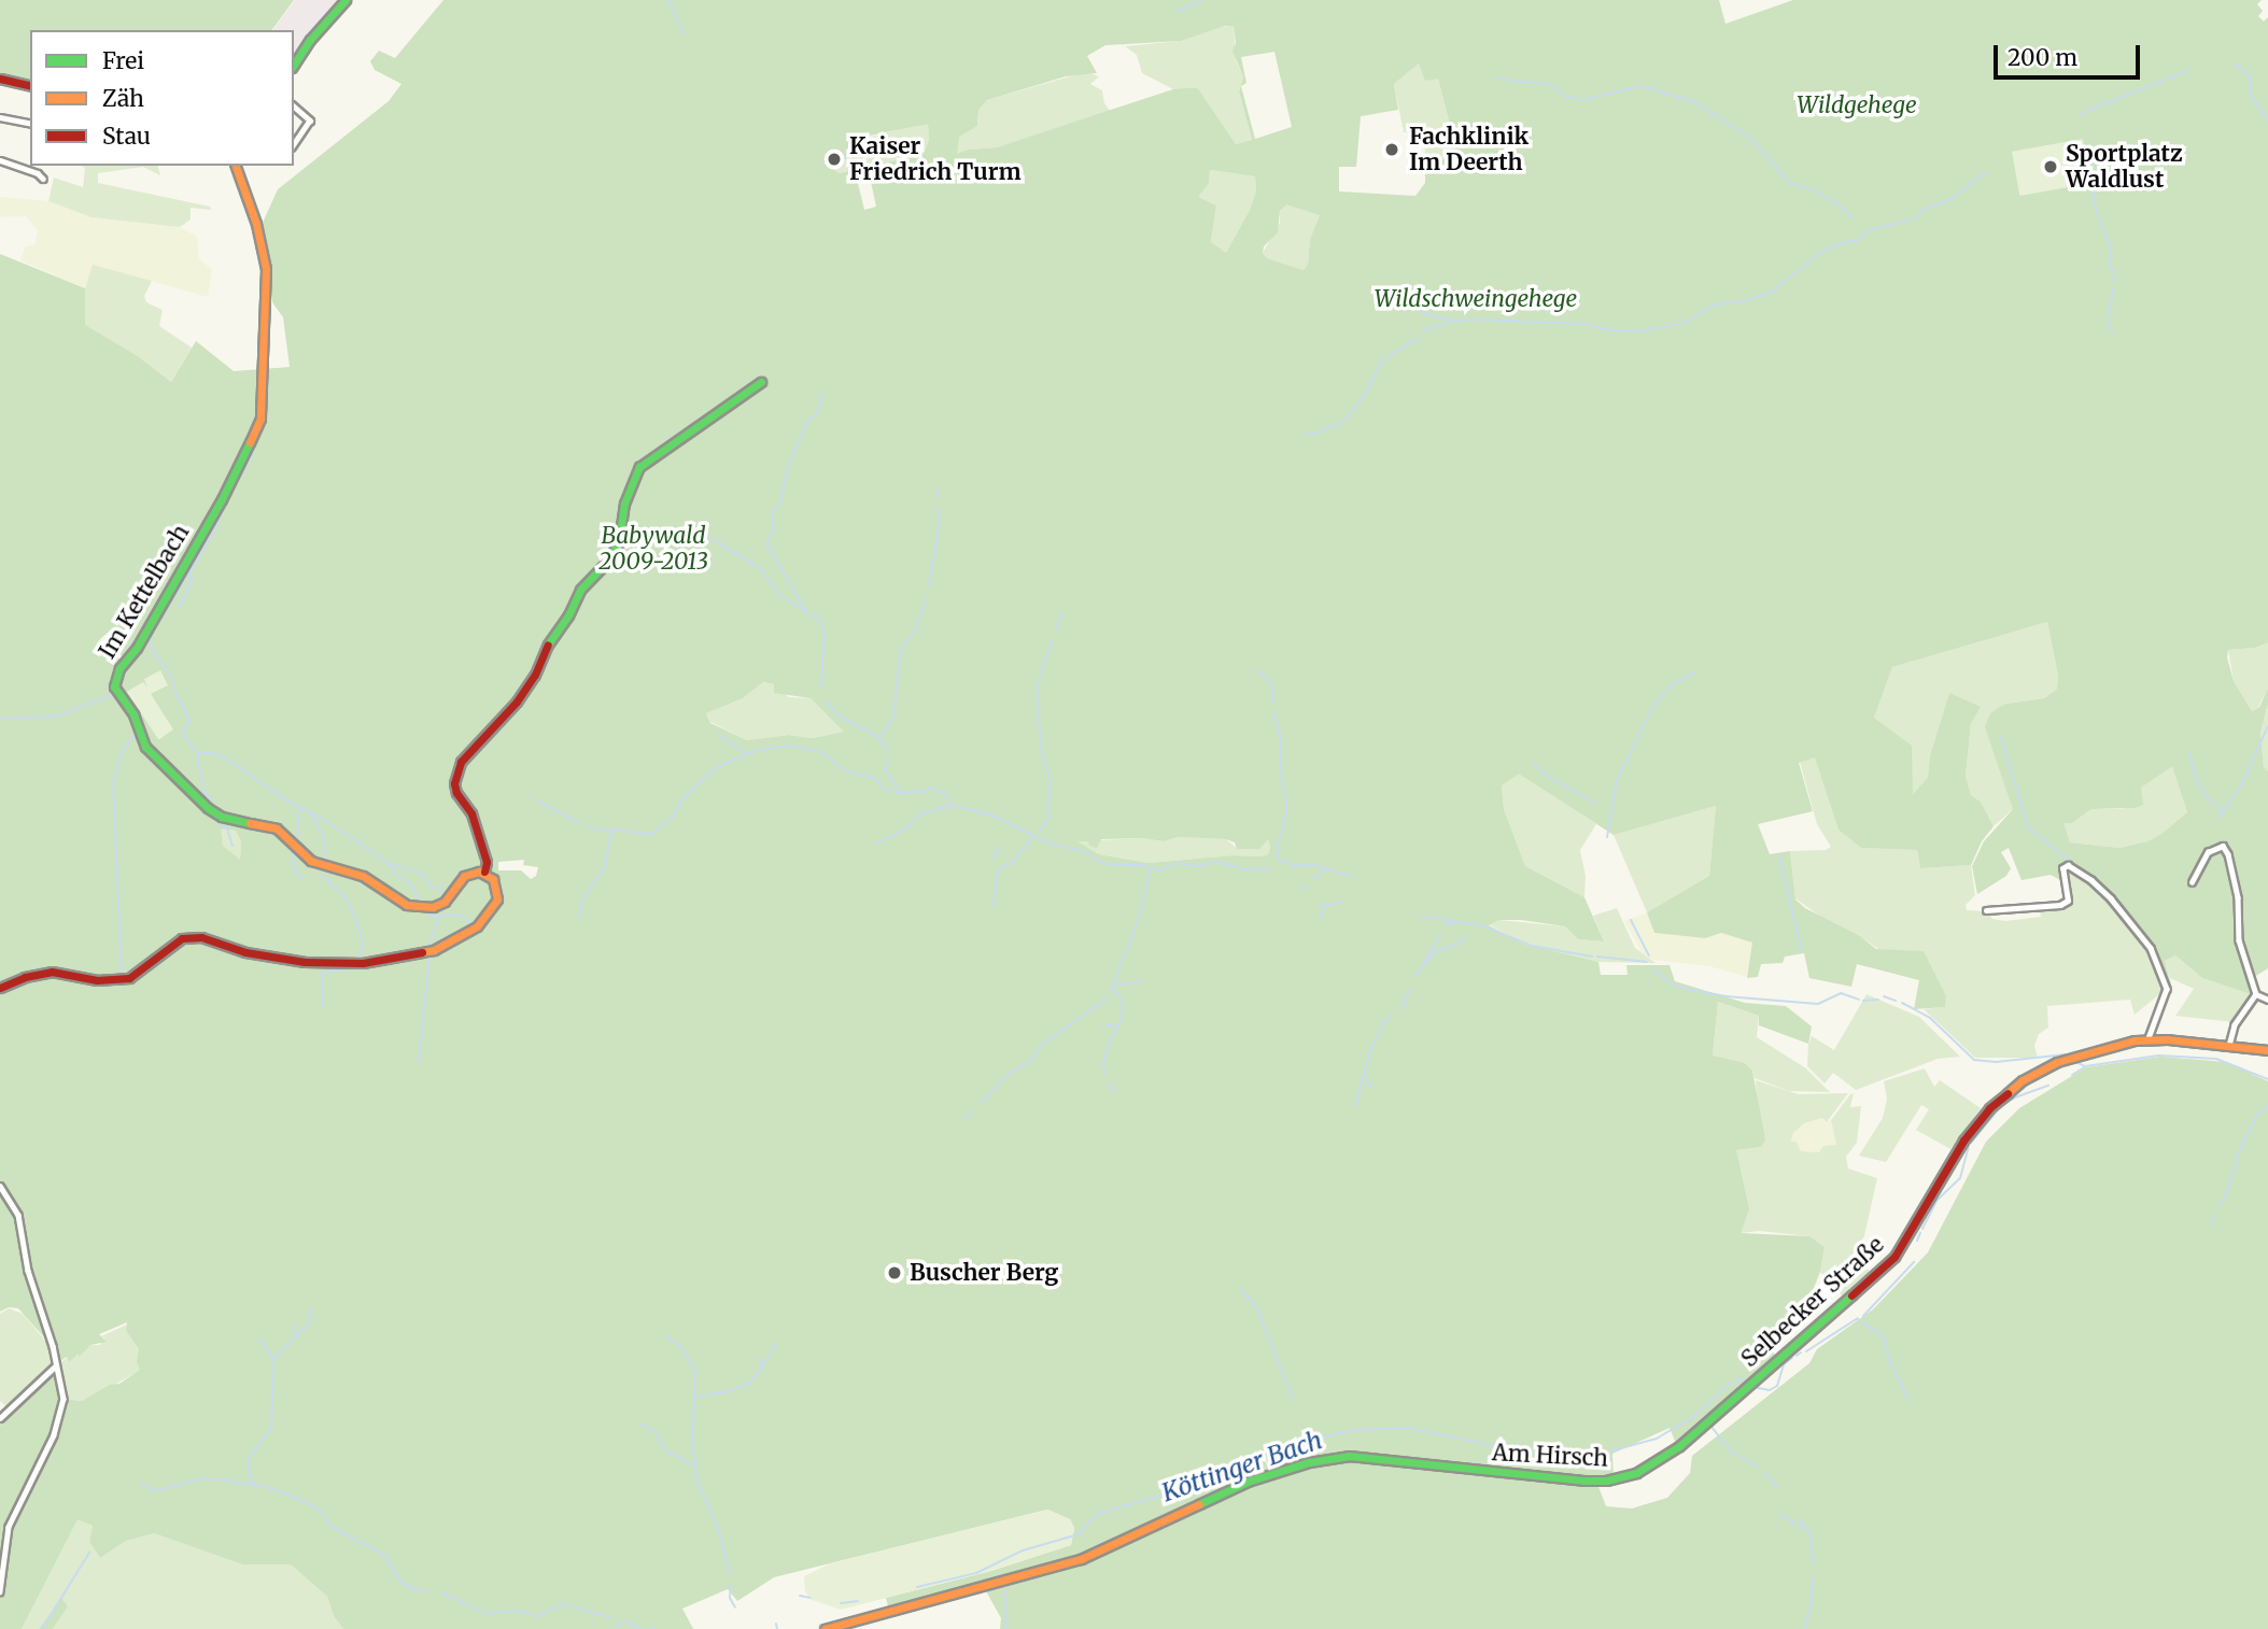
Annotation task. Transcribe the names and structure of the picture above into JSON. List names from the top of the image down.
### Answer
{
  "streets": {
    "street": ["Im Kettelbach", "Selbecker Straße", "Am Hirsch"]
  },
  "crossings": [
    ["Selbecker Straße", "Am Hirsch"]
  ],
  "water": ["Köttinger Bach"],
  "parks": ["Wildgehege", "Wildschweingehege", "Babywald 2009-2013"],
  "places": [
    "Fachklinik Im Deerth",
    "Kaiser Friedrich Turm",
    "Sportplatz Waldlust",
    "Buscher Berg"
  ],
  "legend": ["Frei", "Zäh", "Stau"],
  "scale_bar": "200 m"
}
